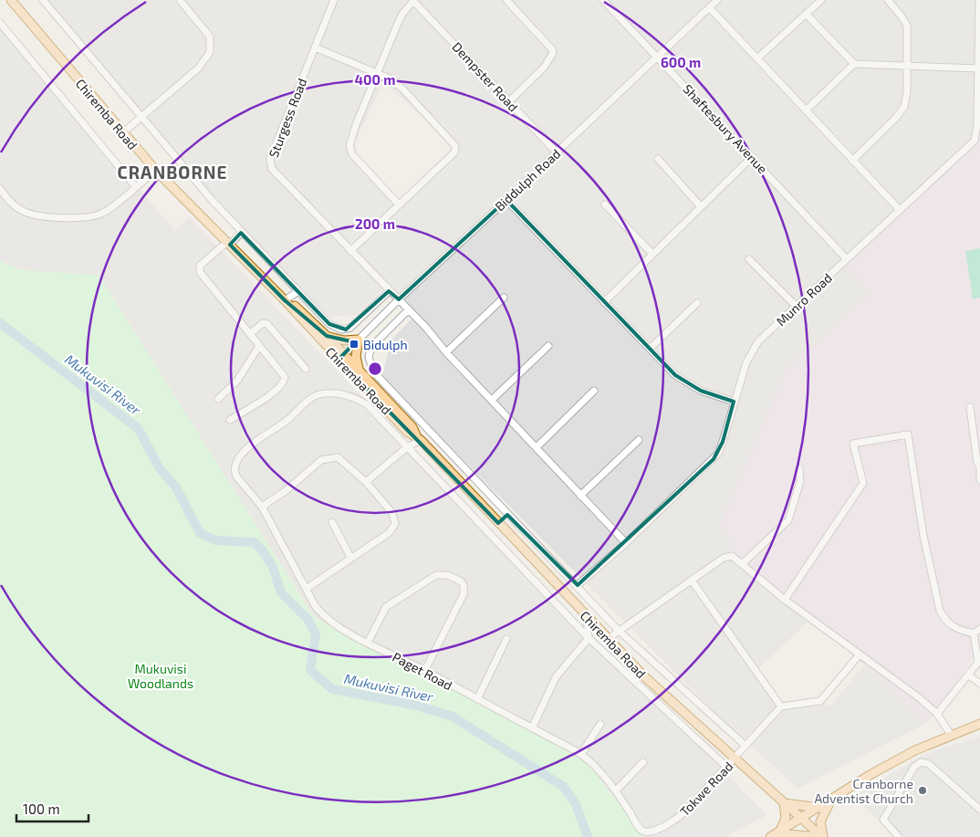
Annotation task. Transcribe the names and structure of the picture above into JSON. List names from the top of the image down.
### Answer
{
  "streets": {
    "main road": ["Chiremba Road"],
    "street": [
      "Dempster Road",
      "Sturgess Road",
      "Shaftesbury Avenue",
      "Biddulph Road",
      "Munro Road",
      "Paget Road",
      "Tokwe Road"
    ]
  },
  "crossings": [
    ["Dempster Road", "Biddulph Road"],
    ["Chiremba Road", "Biddulph Road"],
    ["Chiremba Road", "Paget Road"],
    ["Chiremba Road", "Tokwe Road"],
    ["Sturgess Road", "Biddulph Road"],
    ["Sturgess Road", "Munro Road"],
    ["Shaftesbury Avenue", "Biddulph Road"],
    ["Shaftesbury Avenue", "Munro Road"],
    ["Paget Road", "Tokwe Road"]
  ],
  "districts": ["CRANBORNE"],
  "water": ["Mukuvisi River"],
  "parks": ["Mukuvisi Woodlands"],
  "places": {
    "transit": ["Bidulph"],
    "other": ["Cranborne Adventist Church"]
  },
  "scale_bar": "100 m",
  "rings": ["600 m", "400 m", "200 m"]
}
